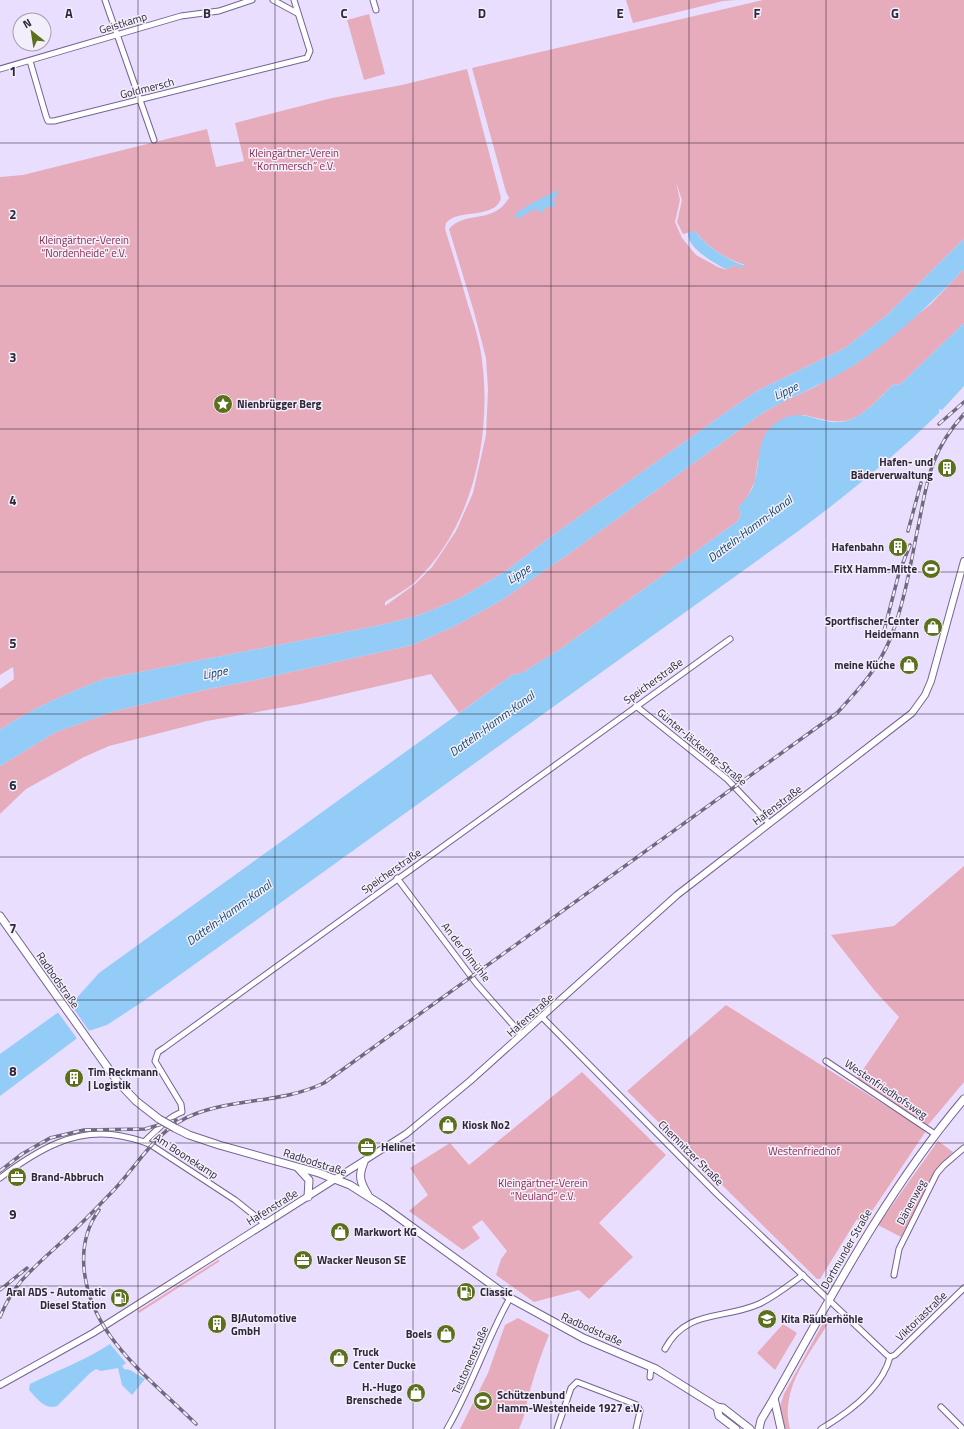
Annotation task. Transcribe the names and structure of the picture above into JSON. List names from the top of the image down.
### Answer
{
  "streets": {
    "main road": ["Radbodstraße", "Dortmunder Straße"],
    "street": [
      "Geistkamp",
      "Goldmersch",
      "Speicherstraße",
      "Günter-Jäckering-Straße",
      "Hafenstraße",
      "An der Ölmühle",
      "Westenfriedhofsweg",
      "Chemnitzer Straße",
      "Am Boonekamp",
      "Dänenweg",
      "Viktoriastraße",
      "Teutonenstraße"
    ]
  },
  "crossings": [
    ["Geistkamp", "Goldmersch"],
    ["Speicherstraße", "Günter-Jäckering-Straße"],
    ["Speicherstraße", "An der Ölmühle"],
    ["Speicherstraße", "Am Boonekamp"],
    ["Günter-Jäckering-Straße", "Hafenstraße"],
    ["Hafenstraße", "An der Ölmühle"],
    ["Hafenstraße", "Radbodstraße"],
    ["Hafenstraße", "Chemnitzer Straße"],
    ["Hafenstraße", "Am Boonekamp"],
    ["Radbodstraße", "Dortmunder Straße"],
    ["Radbodstraße", "Teutonenstraße"],
    ["Westenfriedhofsweg", "Dortmunder Straße"],
    ["Chemnitzer Straße", "Dortmunder Straße"]
  ],
  "water": ["Lippe", "Datteln-Hamm-Kanal"],
  "parks": [
    "Kleingärtner-Verein “Kornmersch” e.V.",
    "Kleingärtner-Verein “Nordenheide” e.V.",
    "Westenfriedhof",
    "Kleingärtner-Verein “Neuland” e.V."
  ],
  "places": {
    "place": ["Nienbrügger Berg"],
    "building": [
      "Hafen- und Bäderverwaltung",
      "Hafenbahn",
      "Tim Reckmann | Logistik",
      "BJAutomotive GmbH"
    ],
    "sports": ["FitX Hamm-Mitte", "Schützenbund Hamm-Westenheide 1927 e.V."],
    "shop": [
      "Sportfischer-Center Heidemann",
      "meine Küche",
      "Kiosk No2",
      "Markwort KG",
      "Boels",
      "Truck Center Ducke",
      "H.-Hugo Brenschede"
    ],
    "office": ["Helinet", "Brand-Abbruch", "Wacker Neuson SE"],
    "fuel station": ["Classic", "Aral ADS - Automatic Diesel Station"],
    "school or university": ["Kita Räuberhöhle"]
  },
  "north": "top left",
  "grid": {
    "columns": [
      "A",
      "B",
      "C",
      "D",
      "E",
      "F",
      "G"
    ],
    "rows": [
      "1",
      "2",
      "3",
      "4",
      "5",
      "6",
      "7",
      "8",
      "9"
    ]
  }
}
